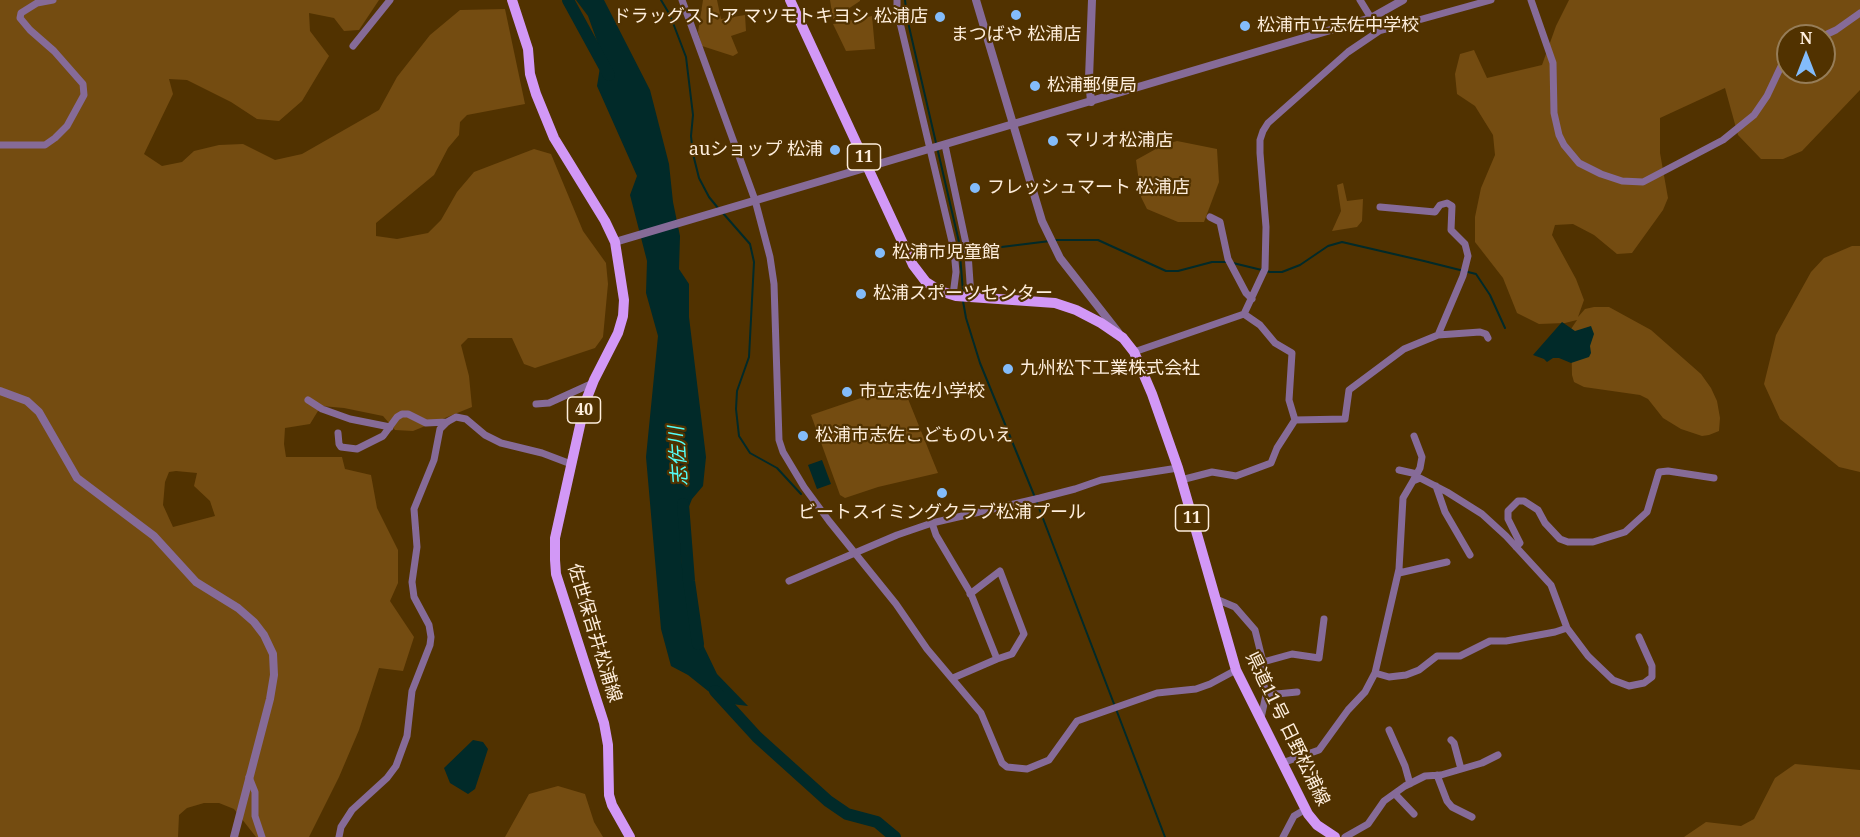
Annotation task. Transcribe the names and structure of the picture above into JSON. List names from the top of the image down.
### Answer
{
  "streets": {
    "main road": [
      "11",
      "40",
      "佐世保吉井松浦線",
      "県道11号 日野松浦線"
    ]
  },
  "water": ["志佐川"],
  "places": [
    "まつばや 松浦店",
    "ドラッグストア マツモトキヨシ 松浦店",
    "松浦市立志佐中学校",
    "松浦郵便局",
    "マリオ松浦店",
    "auショップ 松浦",
    "フレッシュマート 松浦店",
    "松浦市児童館",
    "松浦スポーツセンター",
    "九州松下工業株式会社",
    "市立志佐小学校",
    "松浦市志佐こどものいえ",
    "ビートスイミングクラブ松浦プール"
  ],
  "north": "top"
}
